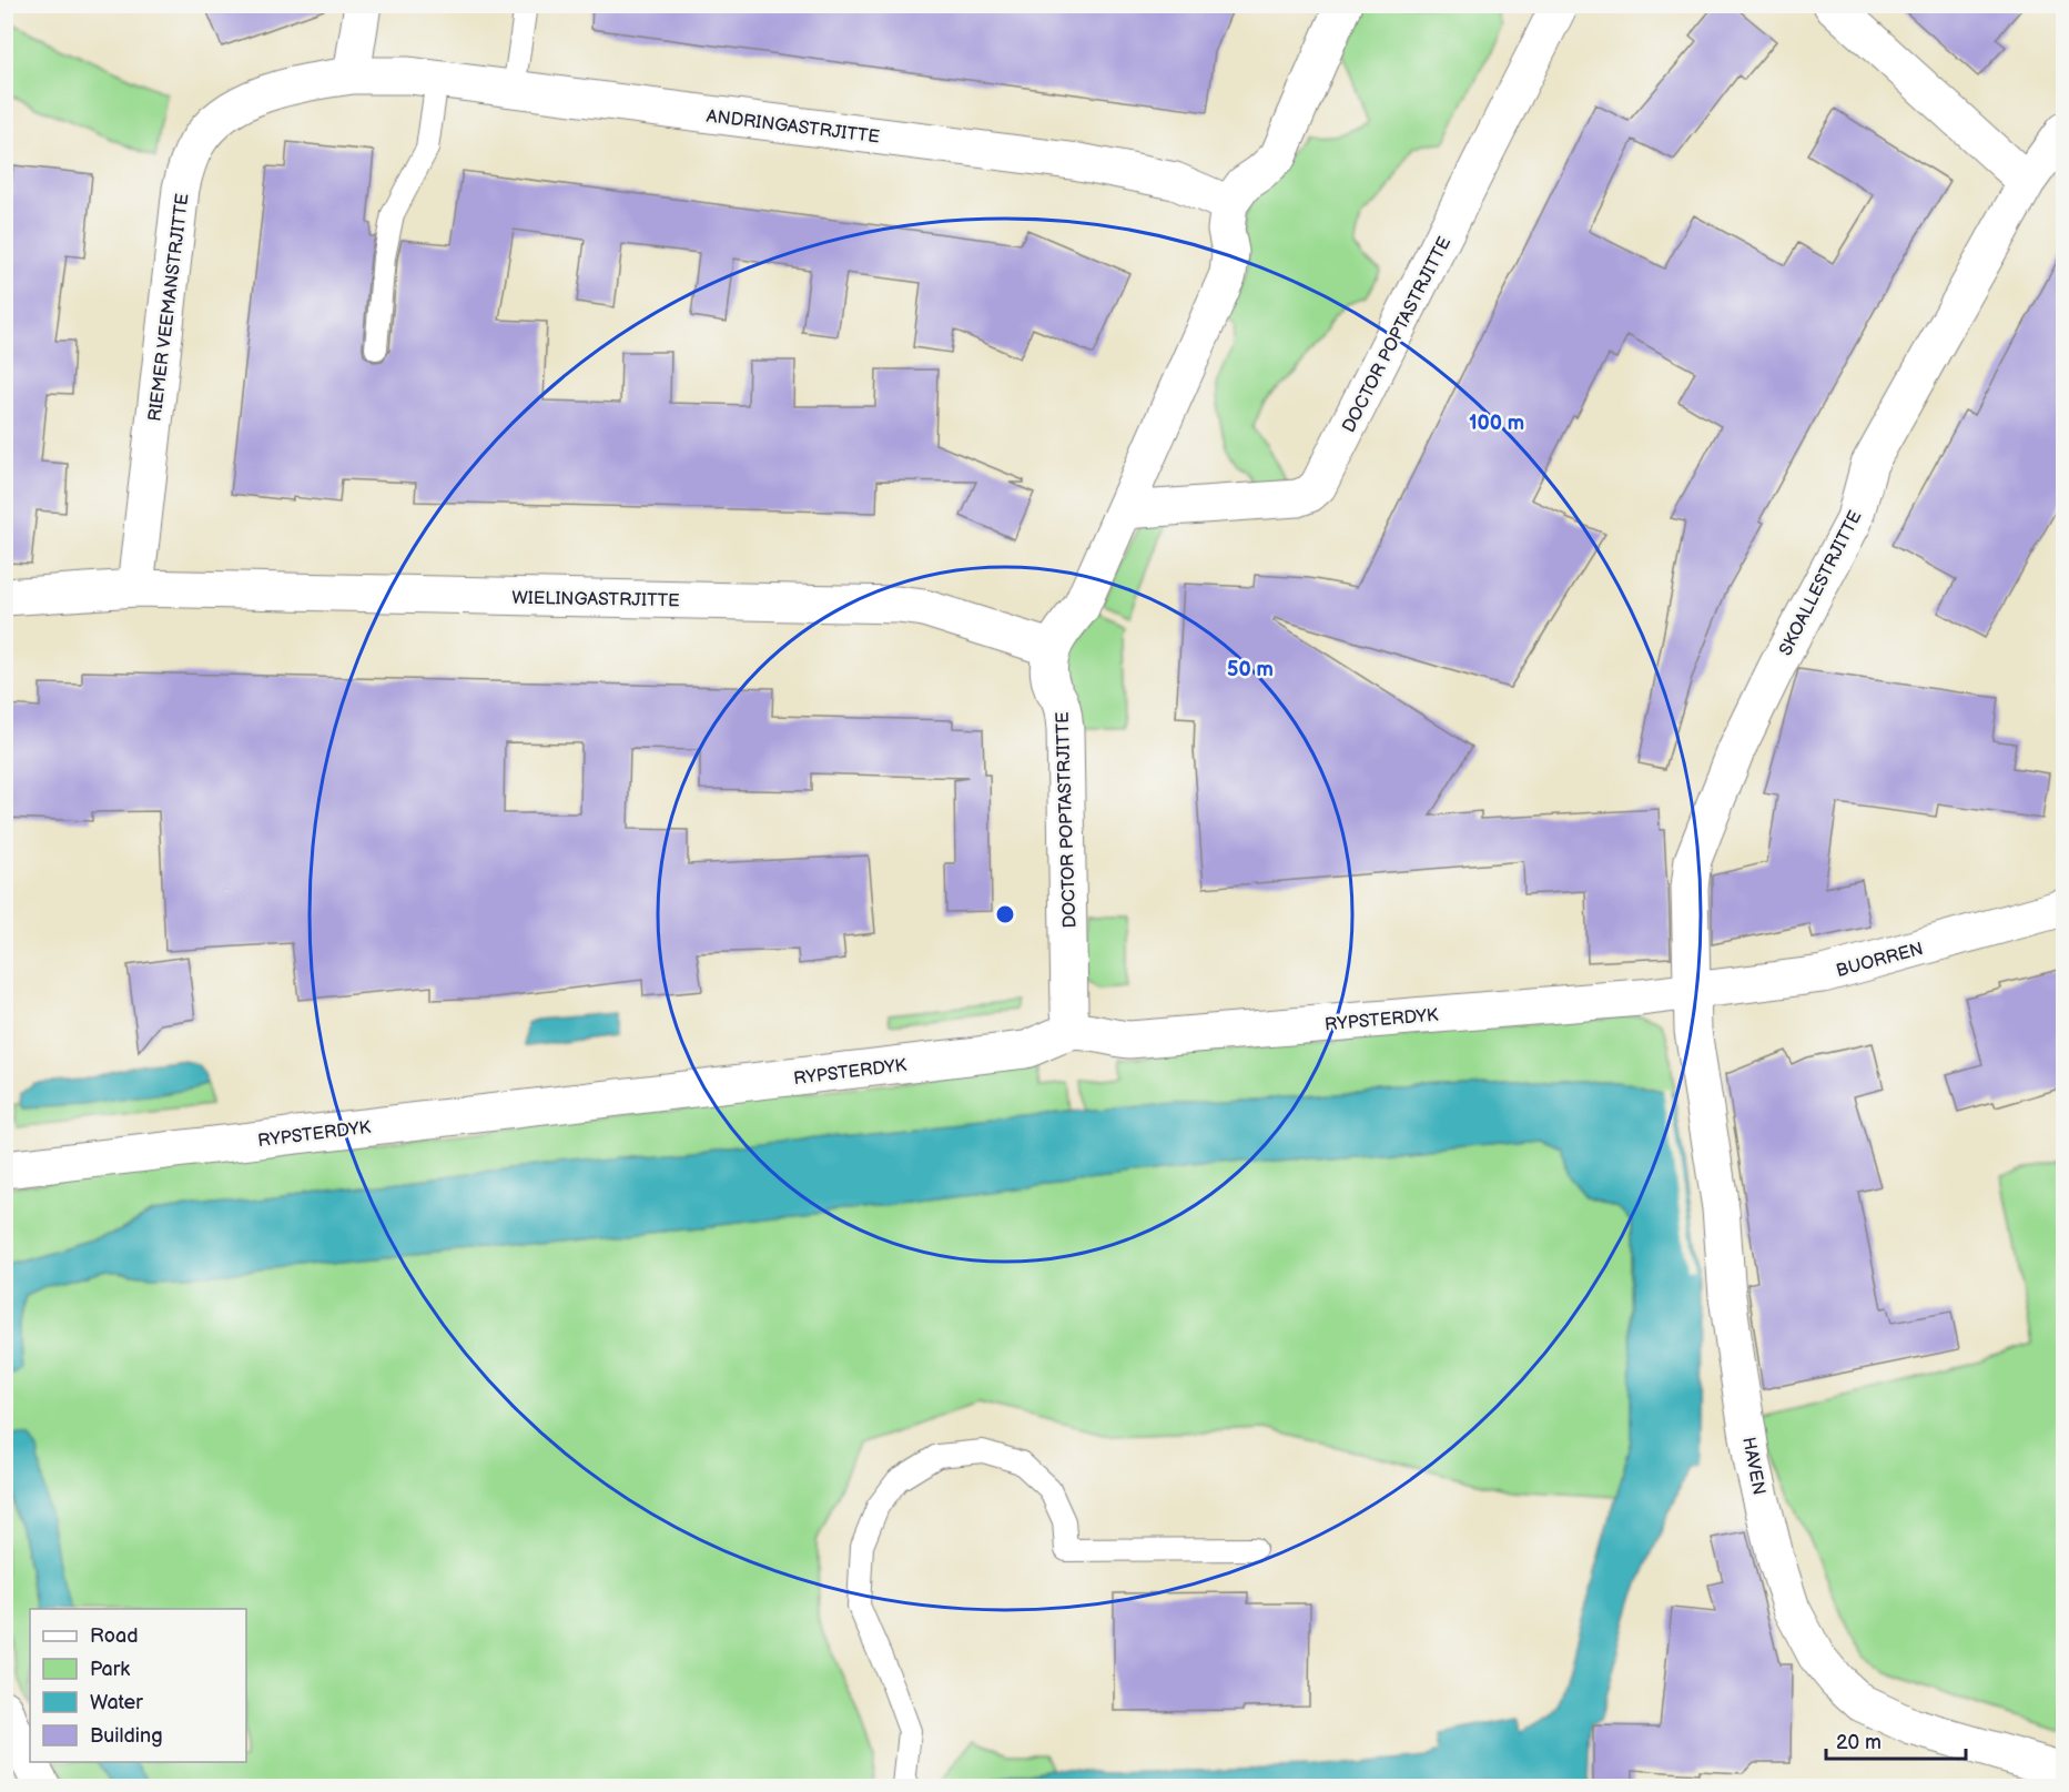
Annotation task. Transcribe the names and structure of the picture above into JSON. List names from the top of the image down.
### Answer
{
  "streets": {
    "street": [
      "ANDRINGASTRJITTE",
      "RIEMER VEEMANSTRJITTE",
      "DOCTOR POPTASTRJITTE",
      "SKOALLESTRJITTE",
      "WIELINGASTRJITTE",
      "BUORREN",
      "RYPSTERDYK",
      "HAVEN"
    ]
  },
  "crossings": [
    ["ANDRINGASTRJITTE", "RIEMER VEEMANSTRJITTE"],
    ["RIEMER VEEMANSTRJITTE", "WIELINGASTRJITTE"],
    ["DOCTOR POPTASTRJITTE", "WIELINGASTRJITTE"],
    ["DOCTOR POPTASTRJITTE", "RYPSTERDYK"],
    ["SKOALLESTRJITTE", "BUORREN"],
    ["SKOALLESTRJITTE", "RYPSTERDYK"],
    ["SKOALLESTRJITTE", "HAVEN"],
    ["BUORREN", "RYPSTERDYK"],
    ["BUORREN", "HAVEN"],
    ["RYPSTERDYK", "HAVEN"]
  ],
  "legend": [
    "Road",
    "Park",
    "Water",
    "Building"
  ],
  "scale_bar": "20 m",
  "rings": ["100 m", "50 m"]
}
